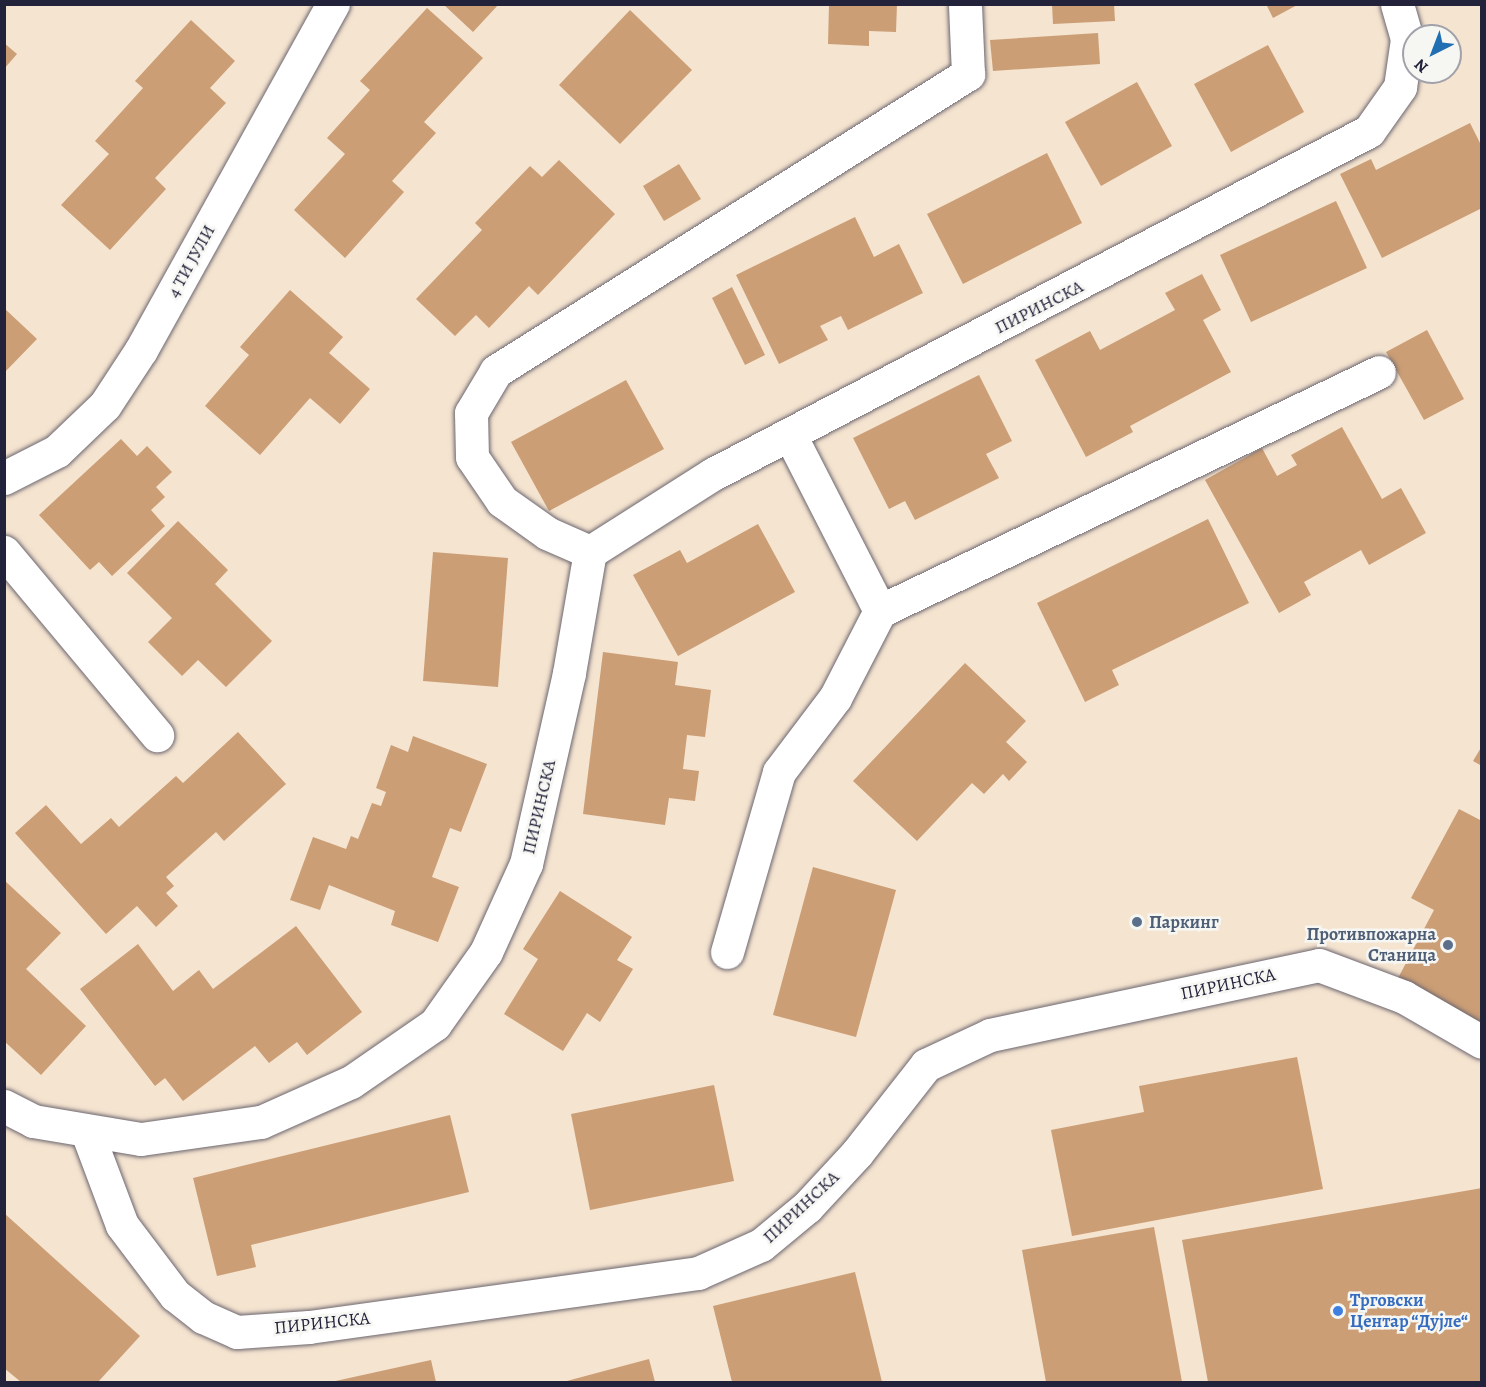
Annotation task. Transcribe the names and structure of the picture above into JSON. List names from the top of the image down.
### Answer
{
  "streets": {
    "street": ["4 ТИ ЈУЛИ", "ПИРИНСКА"]
  },
  "places": ["Паркинг", "Противпожарна Станица", "Трговски Центар “Дујле“"],
  "north": "bottom left"
}
